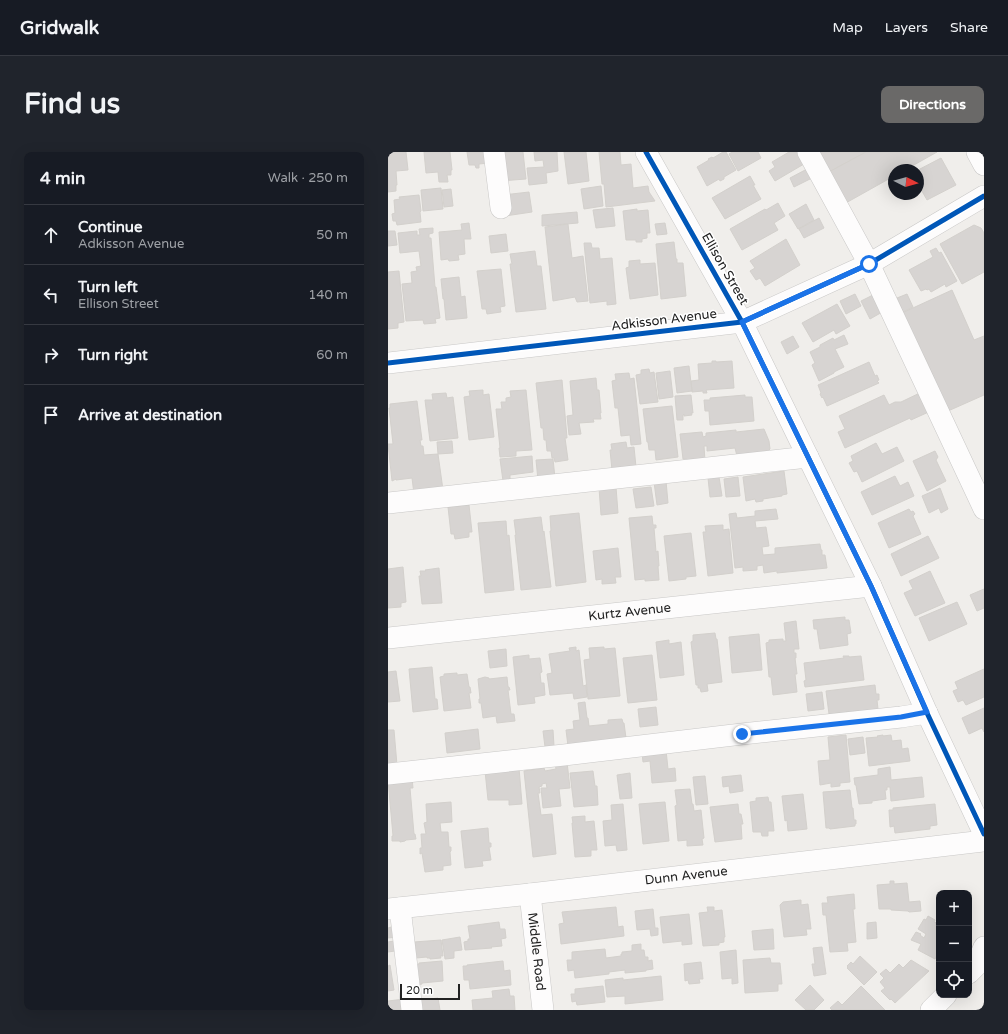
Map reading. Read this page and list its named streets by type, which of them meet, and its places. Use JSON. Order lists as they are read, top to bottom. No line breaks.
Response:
{"streets":{"street":["Ellison Street","Adkisson Avenue","Kurtz Avenue","Dunn Avenue","Middle Road"]},"crossings":[["Ellison Street","Adkisson Avenue"],["Ellison Street","Kurtz Avenue"],["Dunn Avenue","Middle Road"]],"scale_bar":"20 m","north":"right","page":{"header":"Gridwalk","nav":["Map","Layers","Share"],"buttons":"Directions","title":"Find us","heading":["4 min","Walk · 250 m"],"list":[["Continue","Adkisson Avenue","50 m"],["Turn left","Ellison Street","140 m"],["Turn right","60 m"],"Arrive at destination"],"map_buttons":["+","−"],"scale":"20 m"}}
